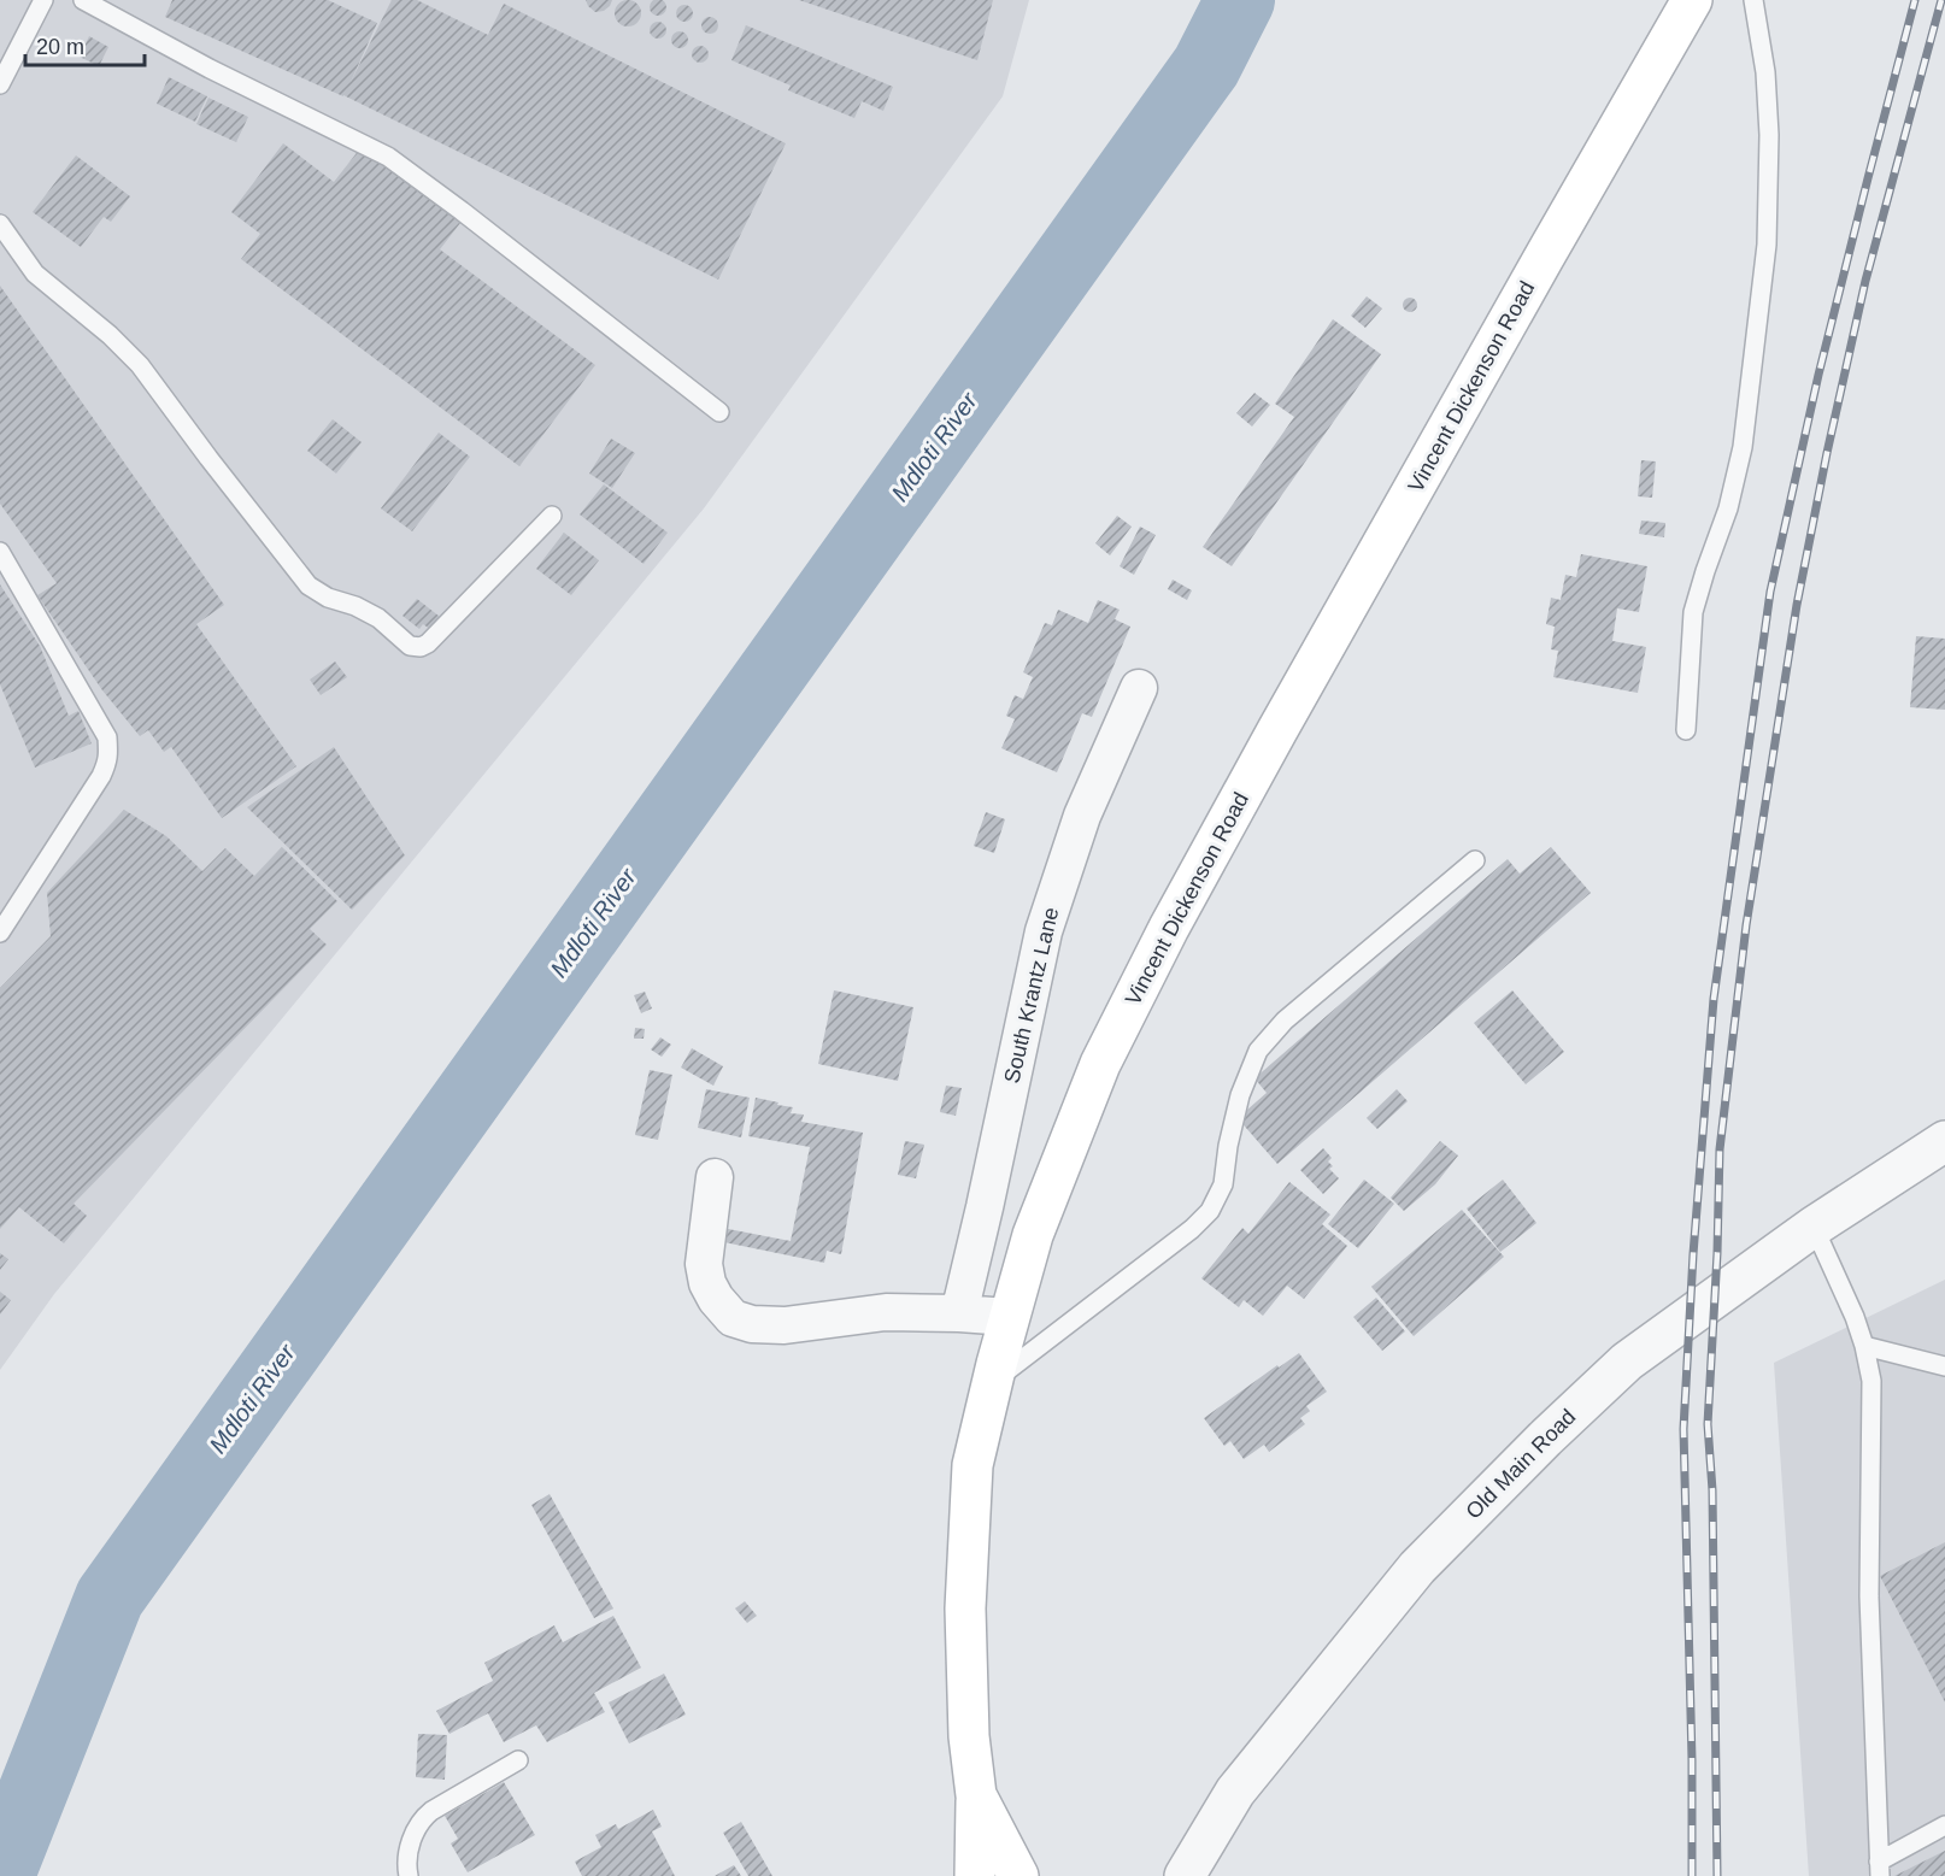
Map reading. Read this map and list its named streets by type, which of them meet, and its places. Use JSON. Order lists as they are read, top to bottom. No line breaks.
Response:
{"streets":{"main road":["Vincent Dickenson Road"],"street":["South Krantz Lane","Old Main Road"]},"water":["Mdloti River"],"scale_bar":"20 m"}
